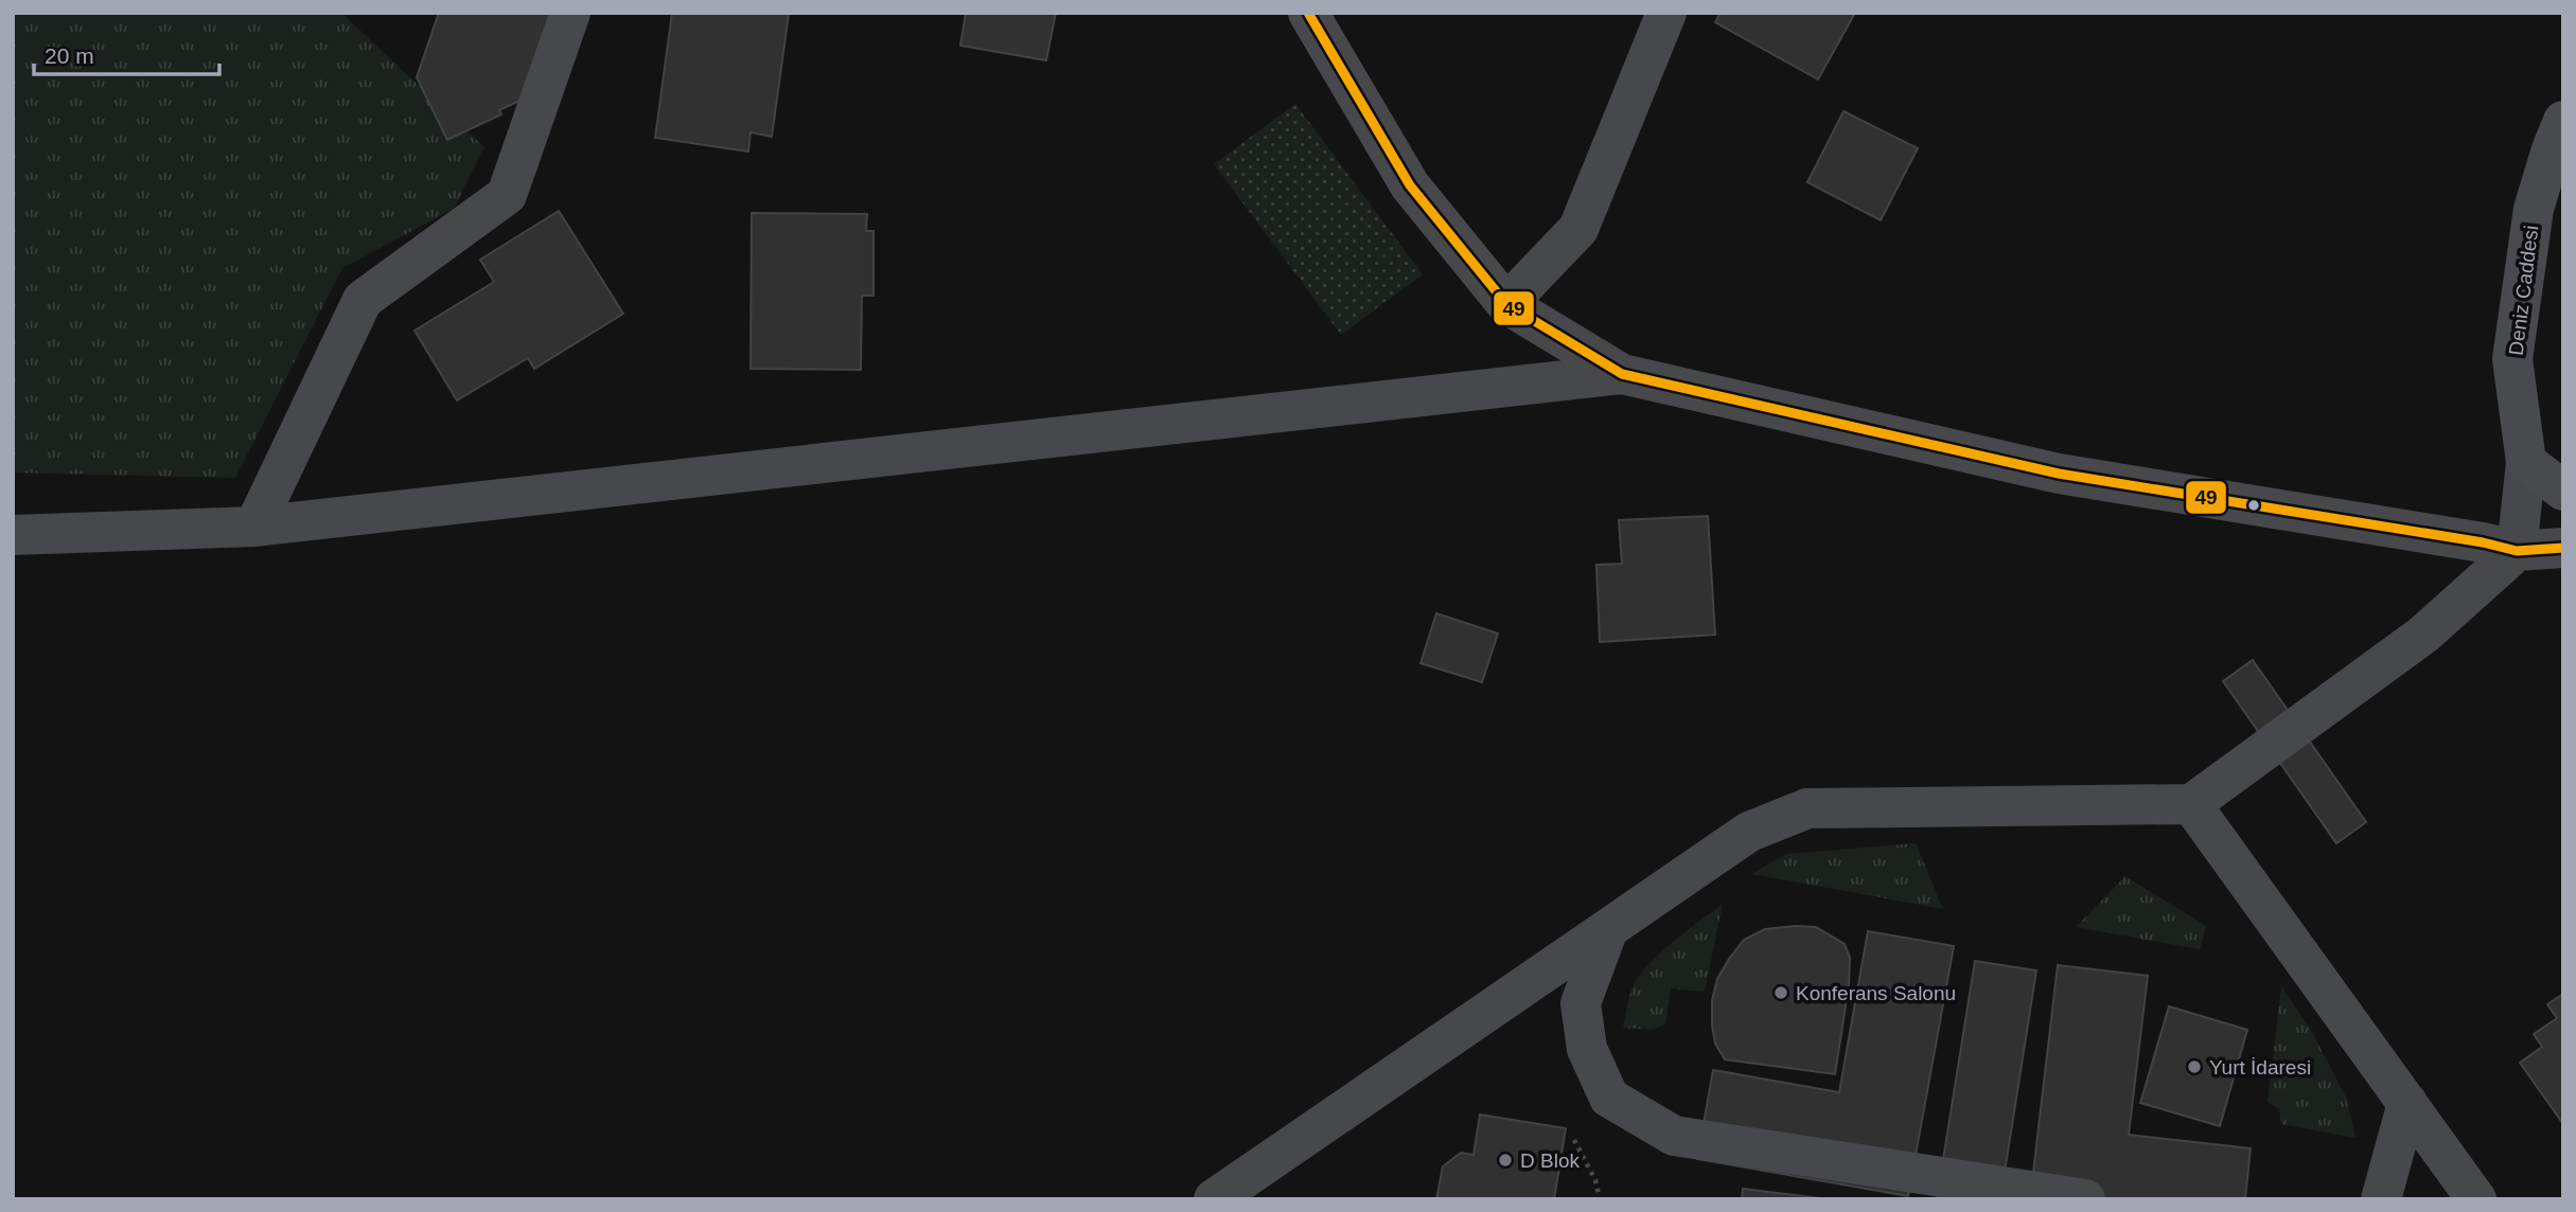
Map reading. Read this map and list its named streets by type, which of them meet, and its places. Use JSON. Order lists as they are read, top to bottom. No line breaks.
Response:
{"streets":{"main road":["Deniz Caddesi"]},"places":["Konferans Salonu","Yurt İdaresi","D Blok"],"lines":["transit line 49"],"scale_bar":"20 m"}
